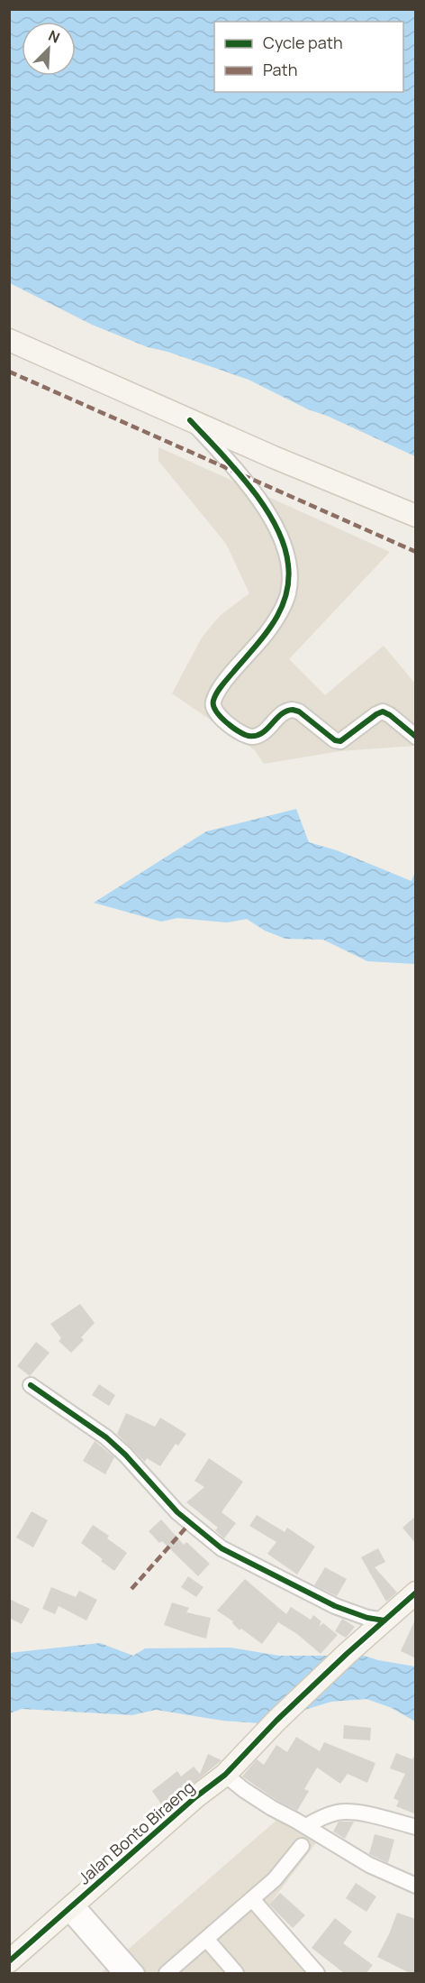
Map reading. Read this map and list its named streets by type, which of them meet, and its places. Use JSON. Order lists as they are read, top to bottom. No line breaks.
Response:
{"streets":{"street":["Jalan Bonto Biraeng"]},"legend":["Cycle path","Path"],"north":"top right"}
